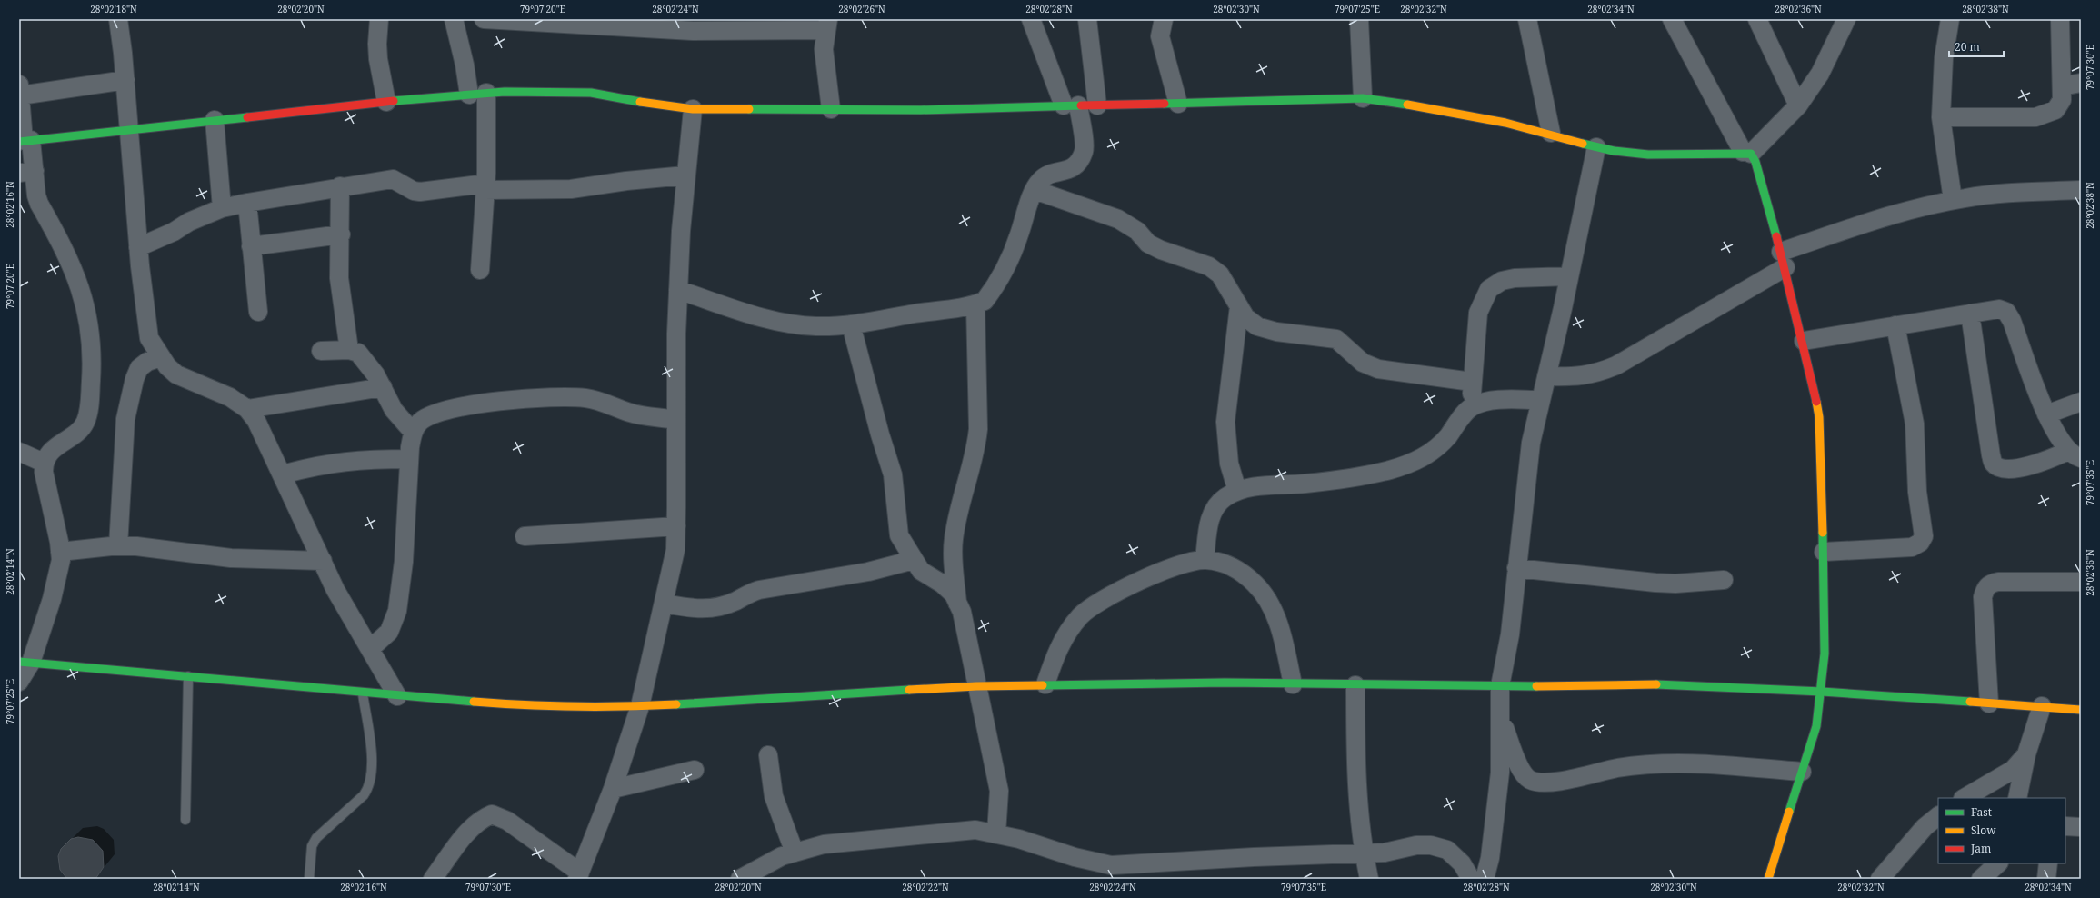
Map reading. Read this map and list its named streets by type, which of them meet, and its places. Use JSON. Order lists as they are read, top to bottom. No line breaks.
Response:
{"legend":["Fast","Slow","Jam"],"scale_bar":"20 m","coordinates":["28°02'18\"N","28°02'20\"N","79°07'20\"E","28°02'24\"N","28°02'26\"N","28°02'28\"N","28°02'30\"N","79°07'25\"E","28°02'32\"N","28°02'34\"N","28°02'36\"N","28°02'38\"N","79°07'30\"E","28°02'16\"N","79°07'35\"E","28°02'14\"N","28°02'22\"N"]}
